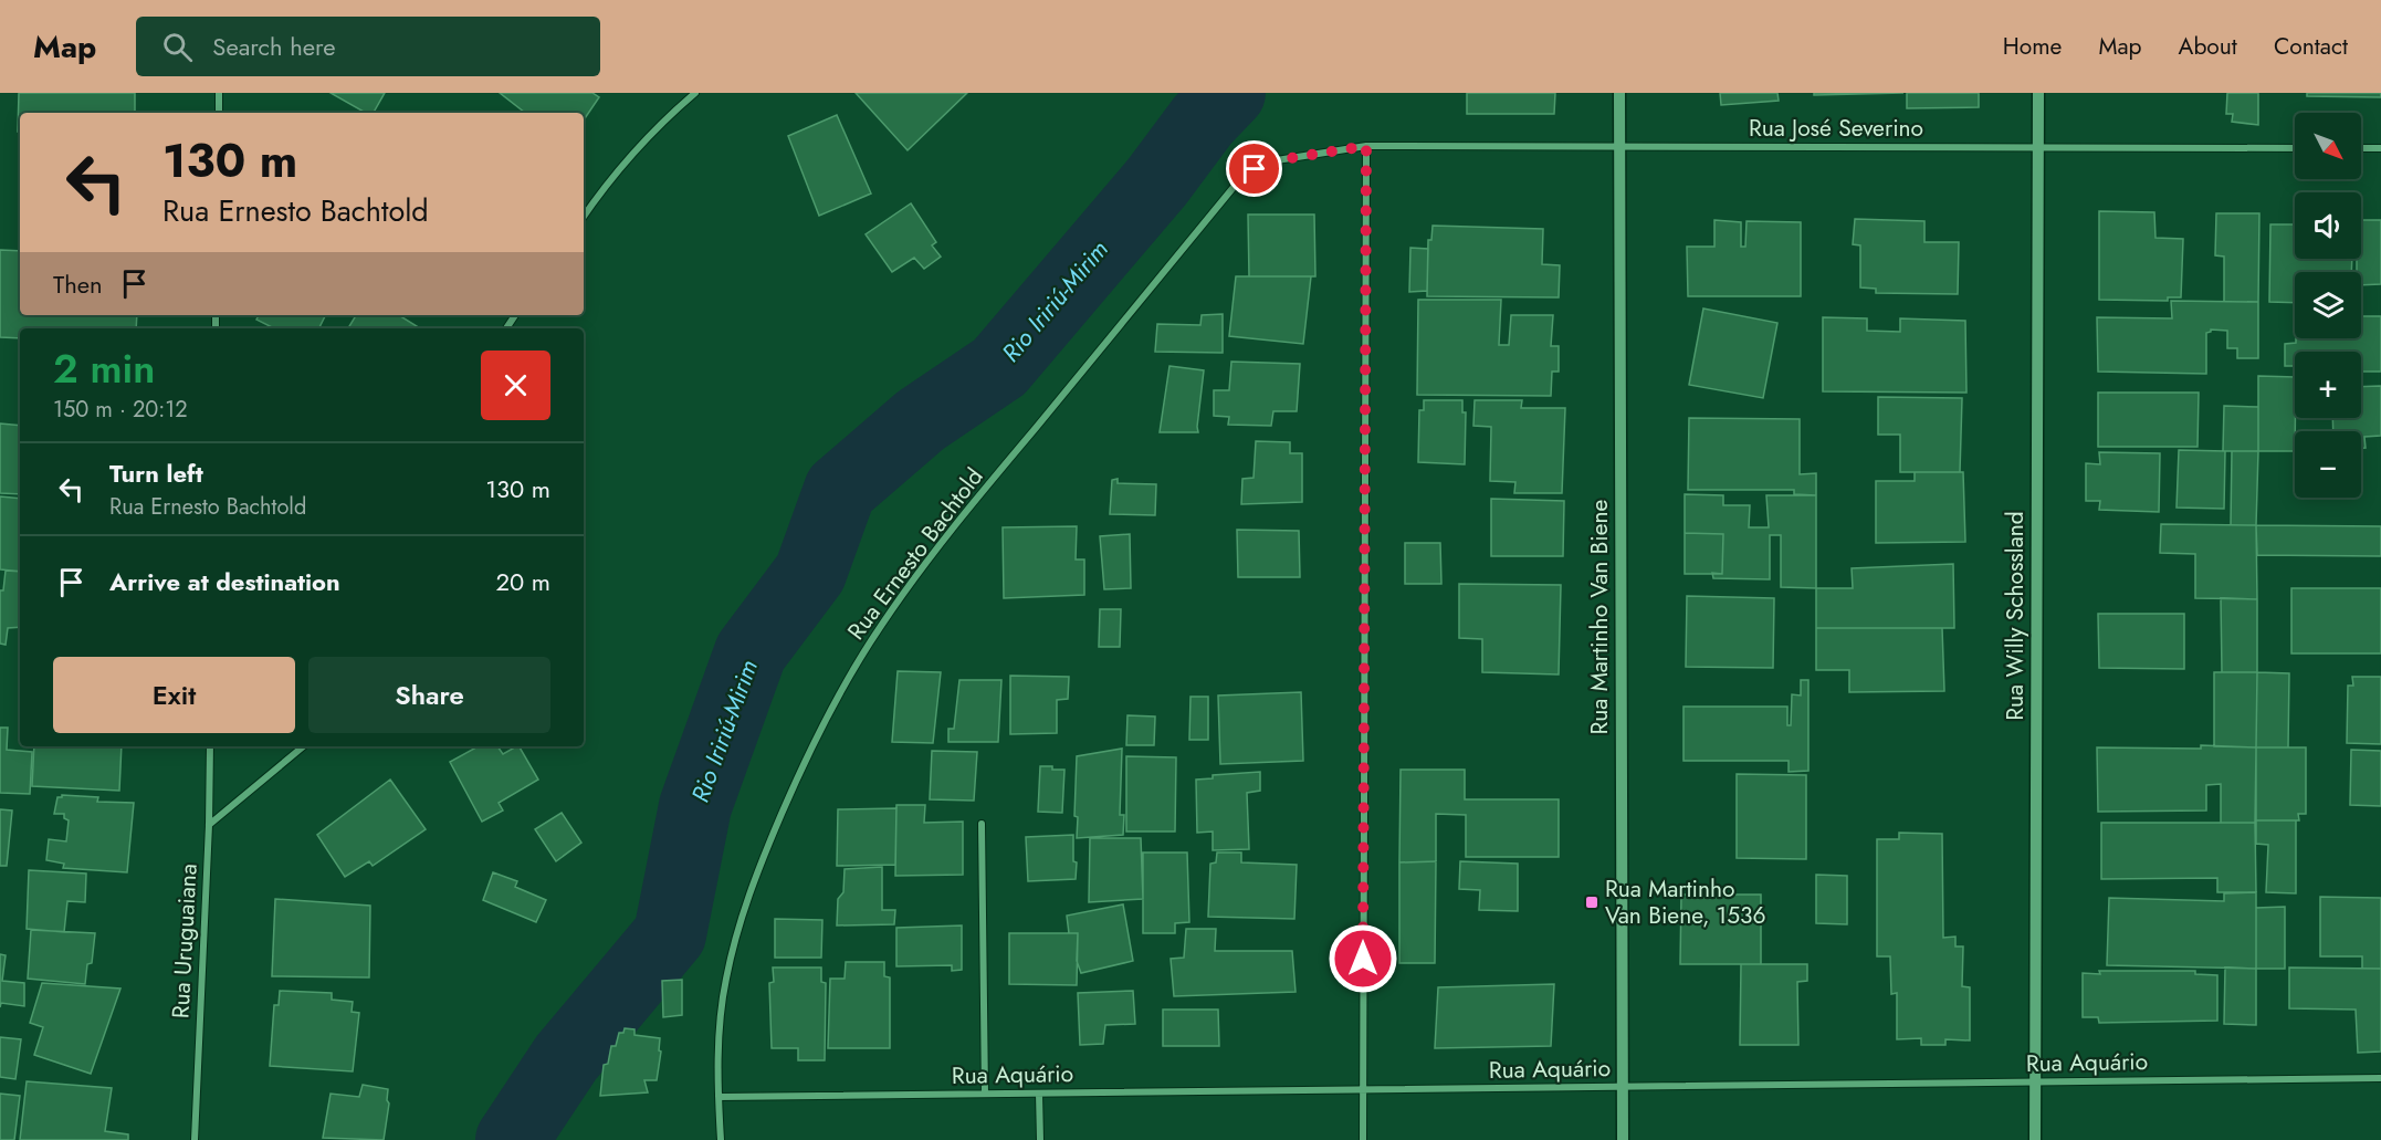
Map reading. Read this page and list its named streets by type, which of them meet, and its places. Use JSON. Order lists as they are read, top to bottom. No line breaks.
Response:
{"streets":{"street":["Rua José Severino","Rua Ernesto Bachtold","Rua Willy Schossland","Rua Martinho Van Biene","Rua Uruguaiana","Rua Aquário"]},"crossings":[["Rua José Severino","Rua Ernesto Bachtold"],["Rua José Severino","Rua Willy Schossland"],["Rua José Severino","Rua Martinho Van Biene"],["Rua Ernesto Bachtold","Rua Aquário"],["Rua Willy Schossland","Rua Aquário"],["Rua Martinho Van Biene","Rua Aquário"]],"water":["Rio Iririú-Mirim"],"places":{"transit":["Rua Martinho Van Biene, 1536"]},"north":"bottom right","page":{"header":"Map","search":"Search here","nav":["Home","Map","About","Contact"],"map_buttons":["+","−"],"turn":["130 m","Rua Ernesto Bachtold"],"then":"Then","heading":["2 min","150 m · 20:12"],"list":[{"name":"Turn left","note":"Rua Ernesto Bachtold","value":"130 m"},{"name":"Arrive at destination","value":"20 m"}],"buttons":["Exit","Share"]}}
